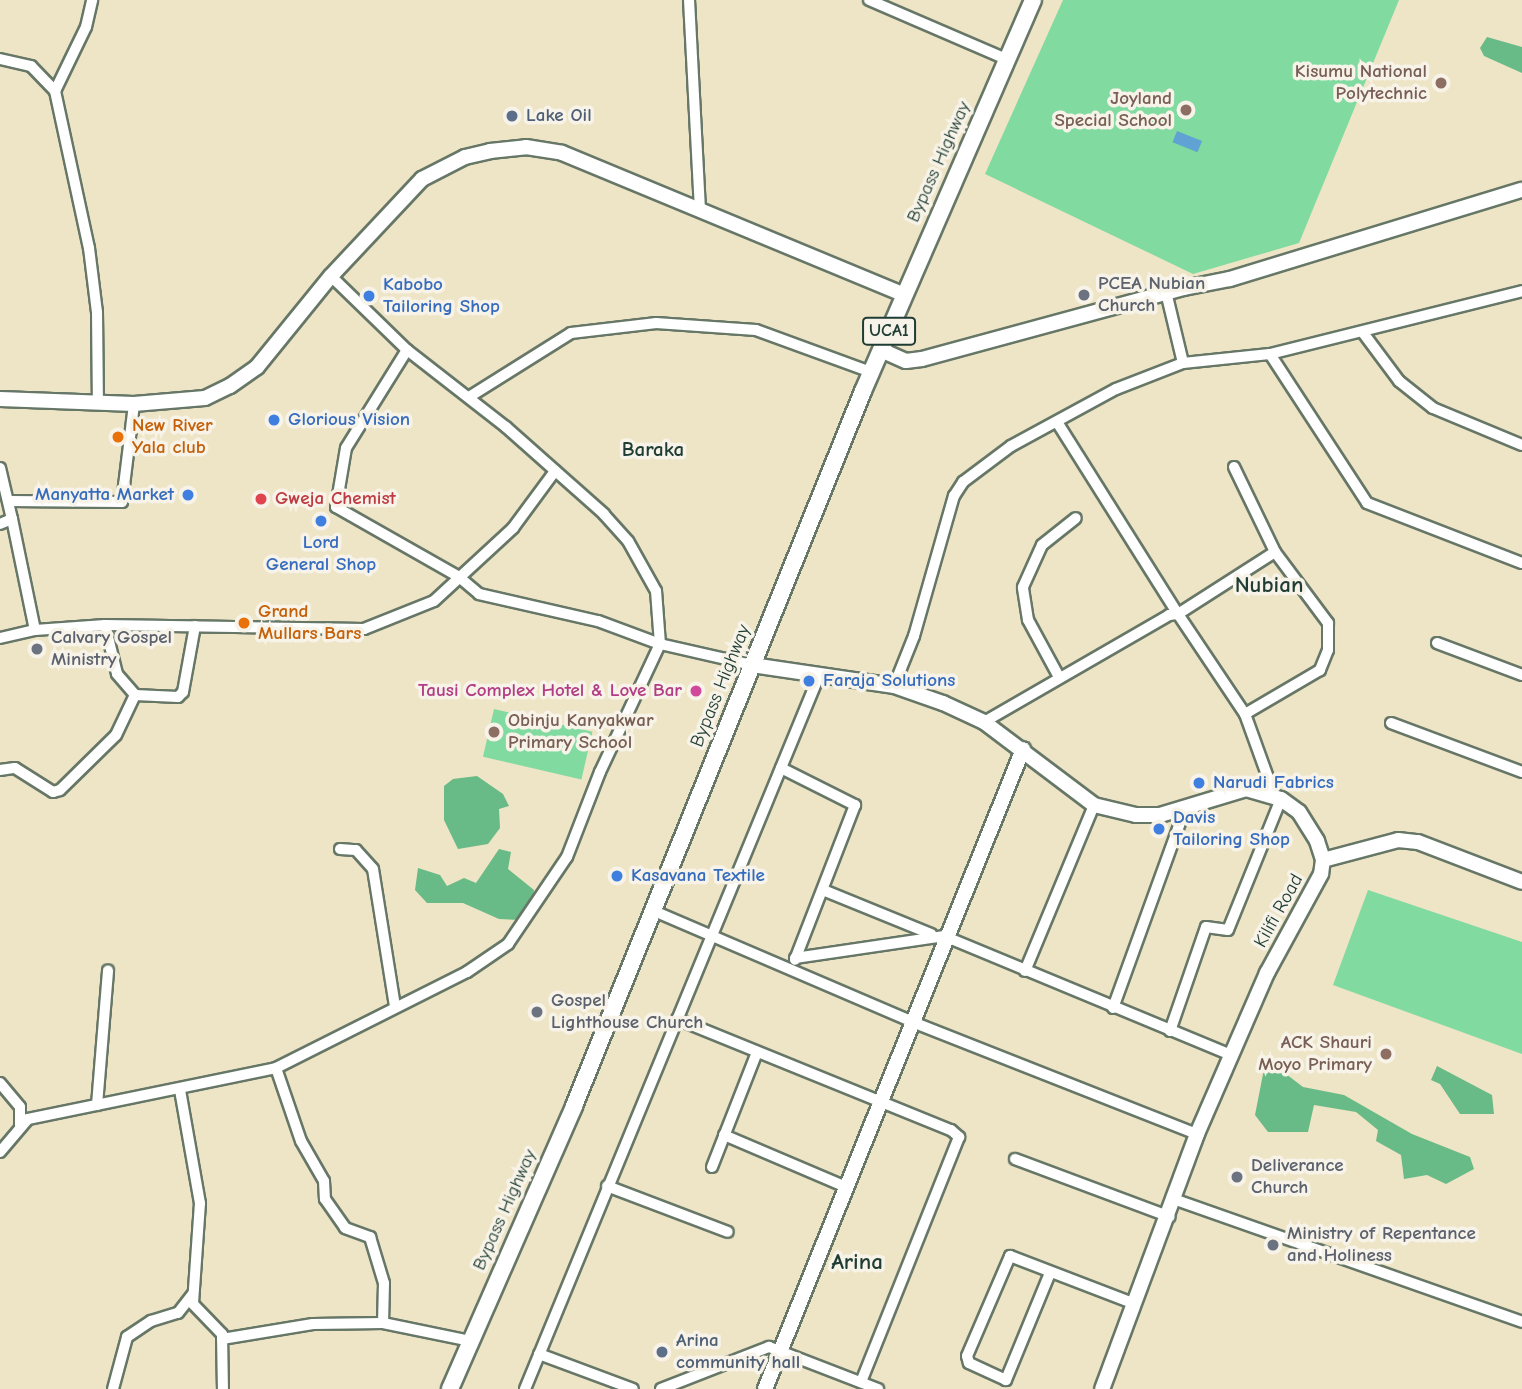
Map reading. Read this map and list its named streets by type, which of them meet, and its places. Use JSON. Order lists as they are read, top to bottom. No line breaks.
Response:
{"streets":{"main road":["Bypass Highway","UCA1"],"street":["Kilifi Road"]},"districts":["Baraka","Nubian","Arina"],"places":["Kisumu National Polytechnic","Joyland Special School","Lake Oil","PCEA Nubian Church","Kabobo Tailoring Shop","Glorious Vision","New River Yala club","Manyatta Market","Gweja Chemist","Lord General Shop","Grand Mullars Bars","Calvary Gospel Ministry","Faraja Solutions","Tausi Complex Hotel & Love Bar","Obinju Kanyakwar Primary School","Narudi Fabrics","Davis Tailoring Shop","Kasavana Textile","Gospel Lighthouse Church","ACK Shauri Moyo Primary","Deliverance Church","Ministry of Repentance and Holiness","Arina community hall"]}
